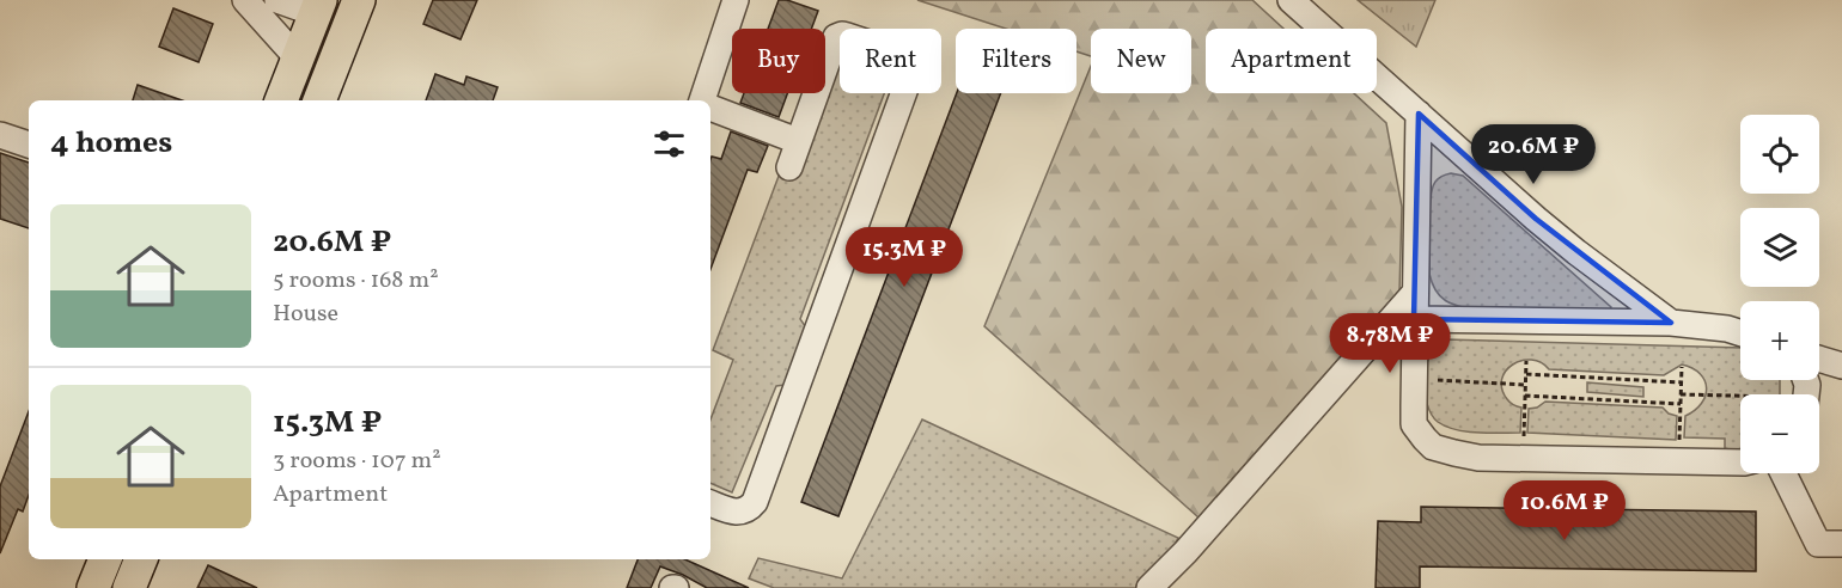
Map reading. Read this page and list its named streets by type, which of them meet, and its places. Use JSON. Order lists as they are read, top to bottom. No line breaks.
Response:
{"page":{"chip":["Buy","Rent","Filters","New","Apartment"],"heading":"4 homes","map_buttons":["+","−"],"price":["20.6M ₽","15.3M ₽","8.78M ₽","10.6M ₽"],"list":[{"name":"20.6M ₽","note":"5 rooms · 168 m² · House"},{"name":"15.3M ₽","note":"3 rooms · 107 m² · Apartment"}]}}
